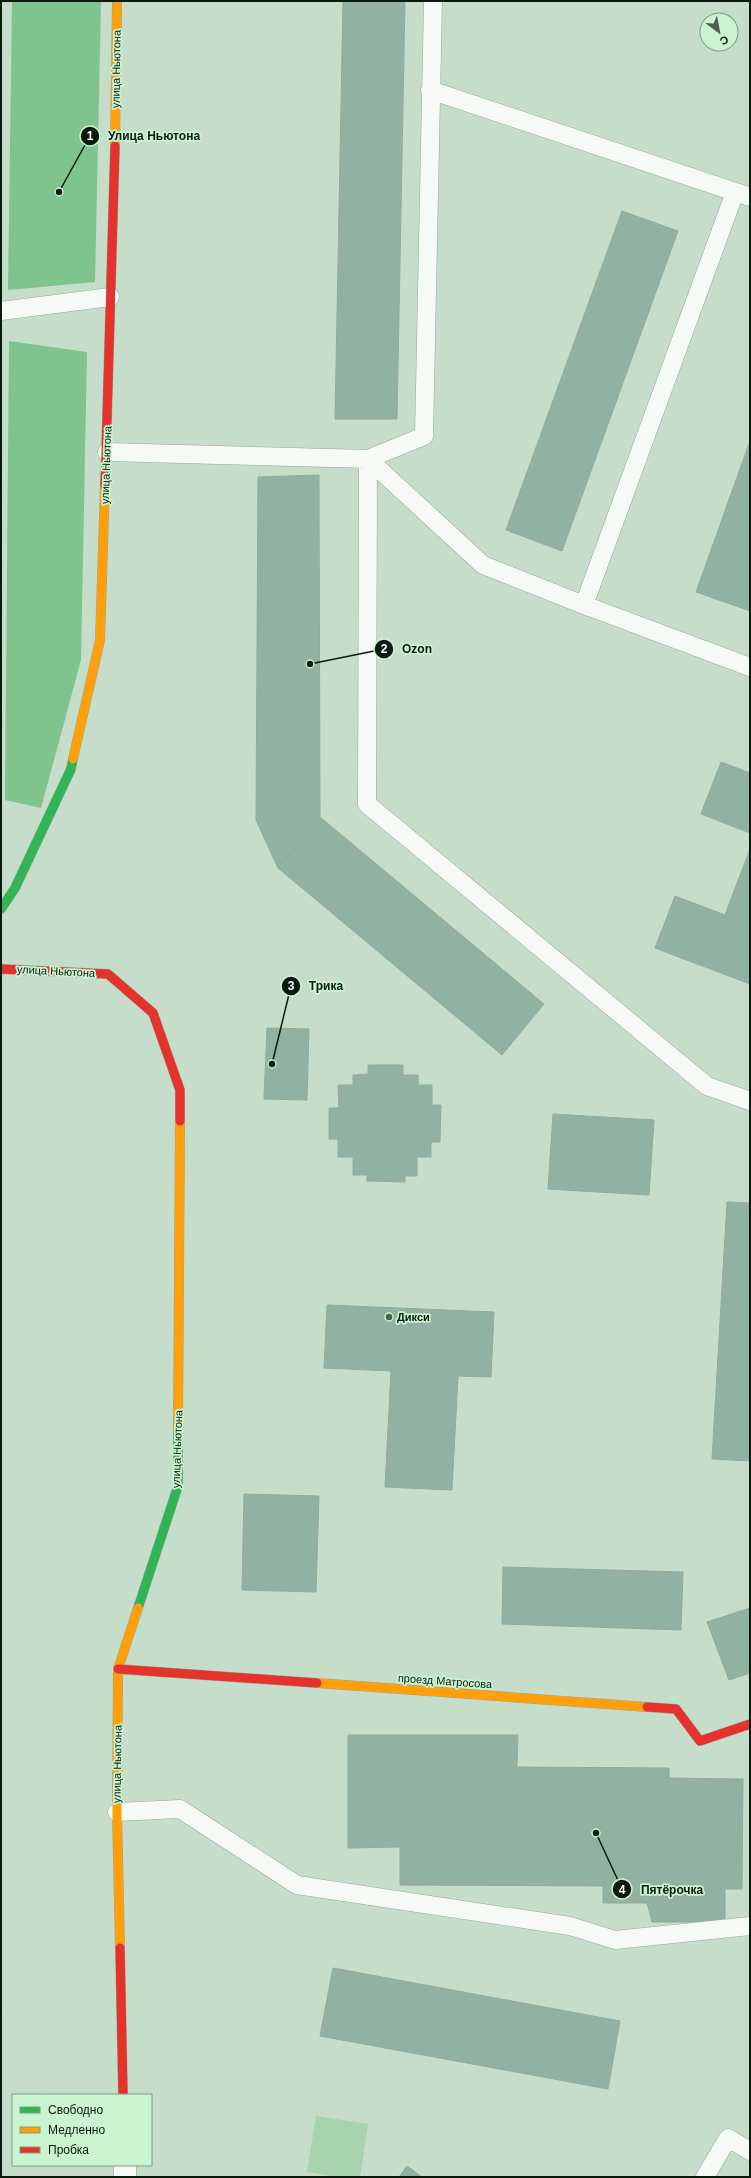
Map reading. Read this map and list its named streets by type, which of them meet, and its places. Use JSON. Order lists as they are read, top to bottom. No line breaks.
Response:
{"streets":{"street":["улица Ньютона","проезд Матросова"]},"crossings":[["улица Ньютона","проезд Матросова"]],"places":["Улица Ньютона","Ozon","Трика","Дикси","Пятёрочка"],"legend":["Свободно","Медленно","Пробка"],"north":"bottom right"}
